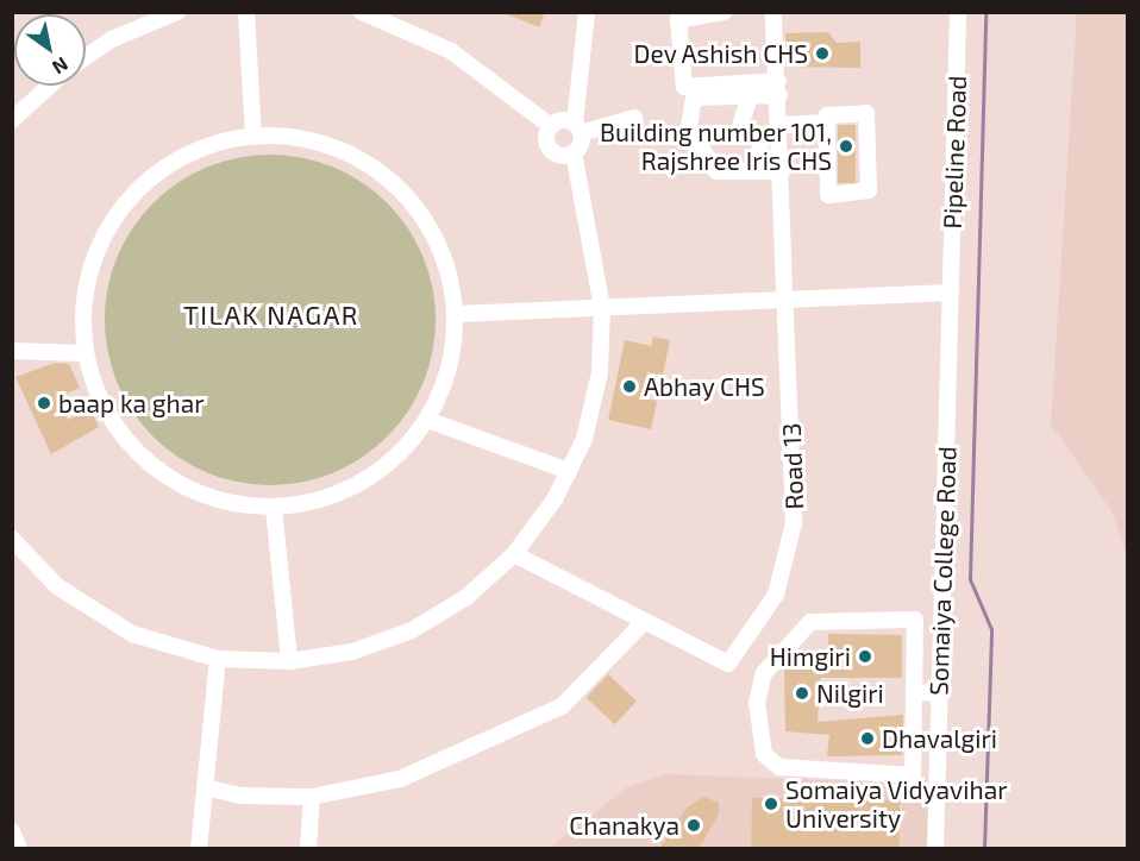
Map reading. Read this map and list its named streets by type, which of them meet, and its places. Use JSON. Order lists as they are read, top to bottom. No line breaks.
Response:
{"streets":{"street":["Pipeline Road","Road 13","Somaiya College Road"]},"crossings":[["Pipeline Road","Somaiya College Road"]],"districts":["TILAK NAGAR"],"places":["Dev Ashish CHS","Building number 101, Rajshree Iris CHS","Abhay CHS","baap ka ghar","Himgiri","Nilgiri","Dhavalgiri","Somaiya Vidyavihar University","Chanakya"],"north":"bottom right"}
